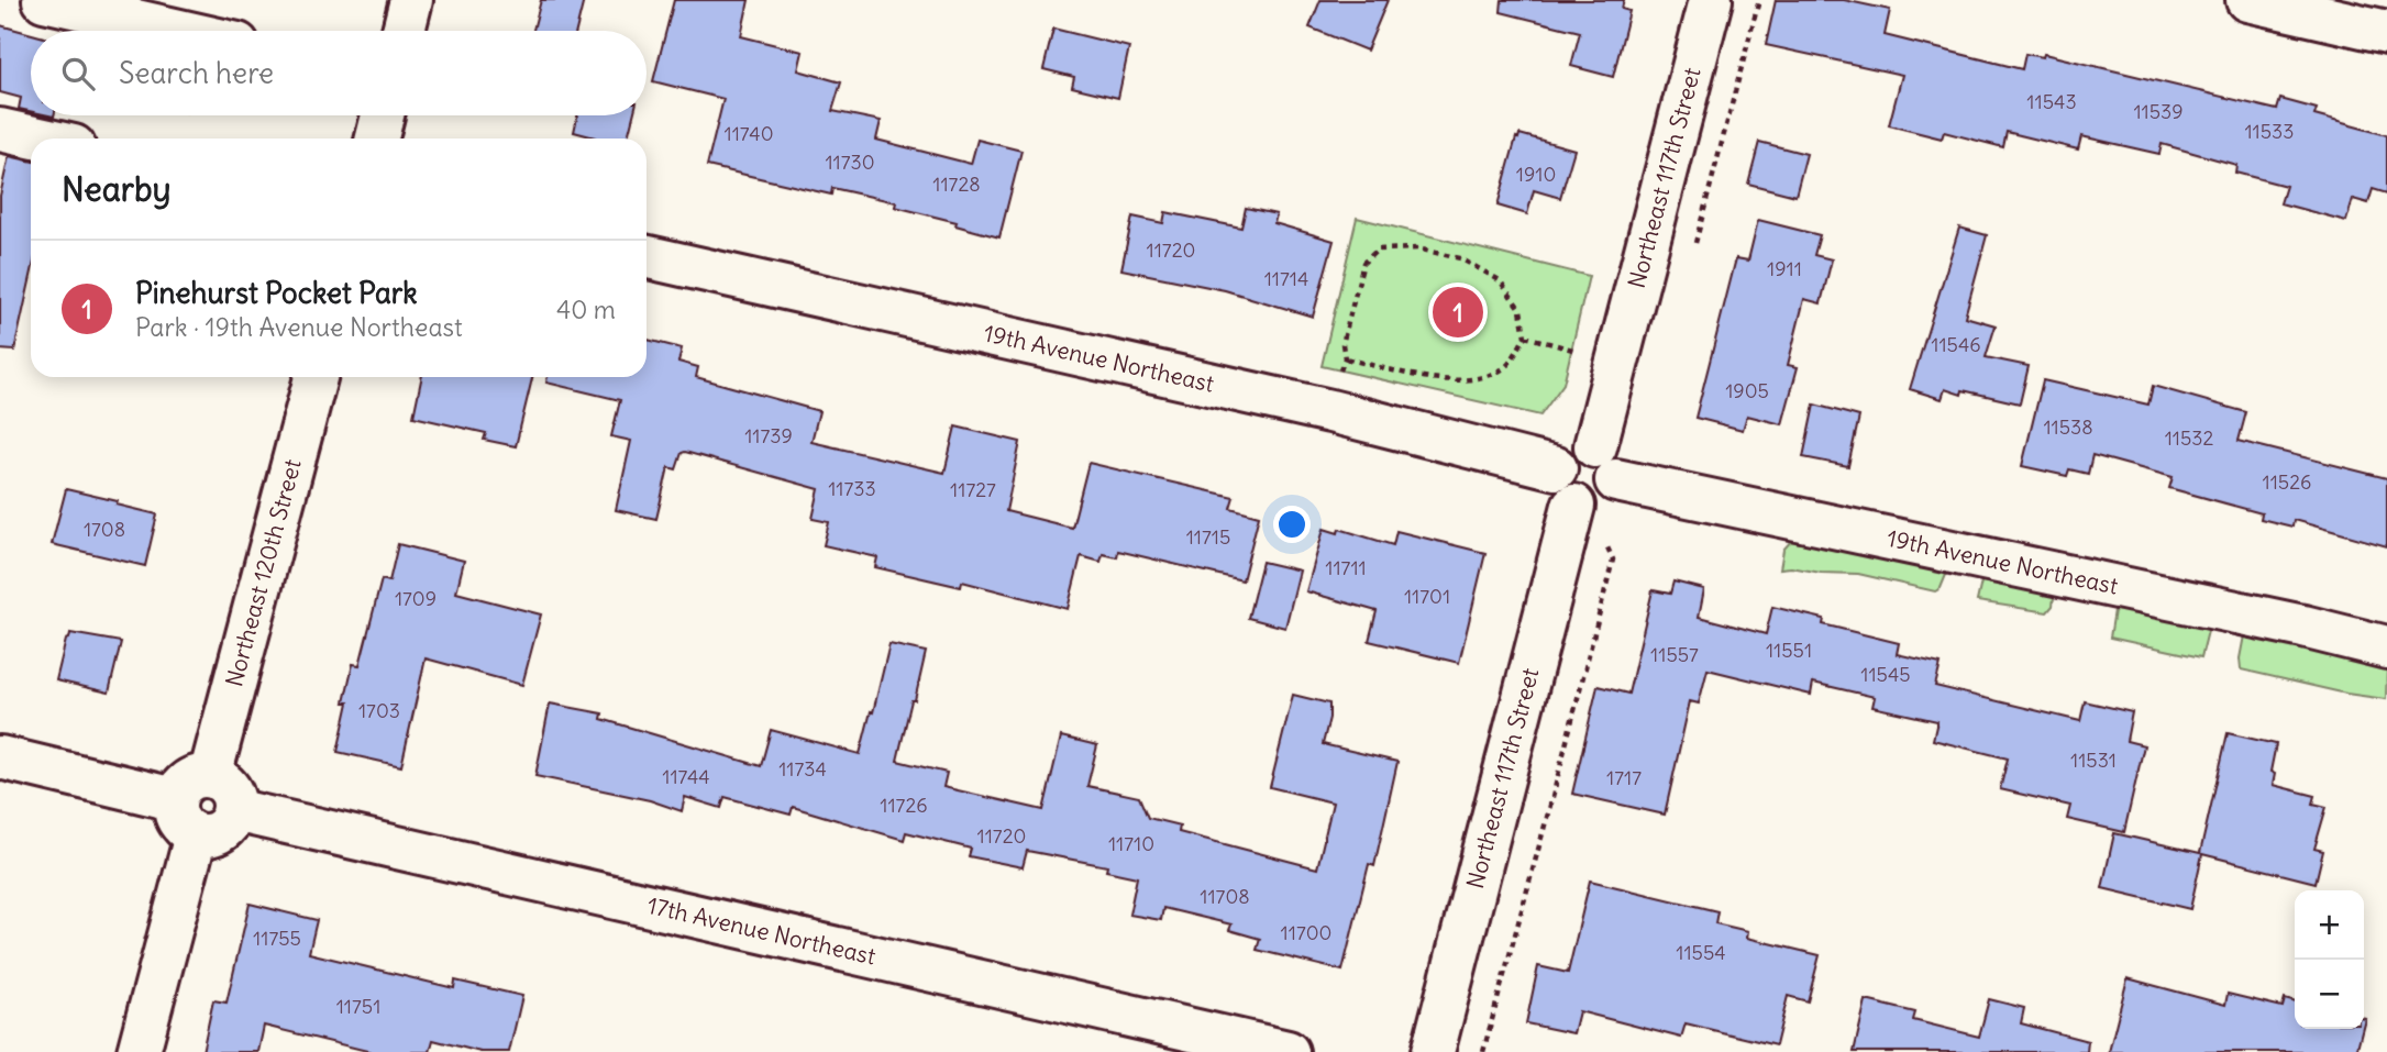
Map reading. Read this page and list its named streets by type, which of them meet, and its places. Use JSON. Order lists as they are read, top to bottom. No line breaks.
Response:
{"streets":{"street":["Northeast 117th Street","19th Avenue Northeast","Northeast 120th Street","17th Avenue Northeast"]},"crossings":[["Northeast 117th Street","19th Avenue Northeast"],["Northeast 120th Street","17th Avenue Northeast"]],"house_numbers":["11543","11539","11533","11740","11730","1910","11728","11720","1911","11714","11546","1905","11538","11739","11532","11526","11733","11727","1708","11715","11711","11701","1709","11551","11557","11545","1703","11531","11734","11744","1717","11726","11720","11710","11708","11700","11755","11554","11751"],"page":{"search":"Search here","heading":"Nearby","list":[{"mark":"1","name":"Pinehurst Pocket Park","note":"Park · 19th Avenue Northeast","value":"40 m"}],"pins":"1","map_buttons":["+","−"]}}
